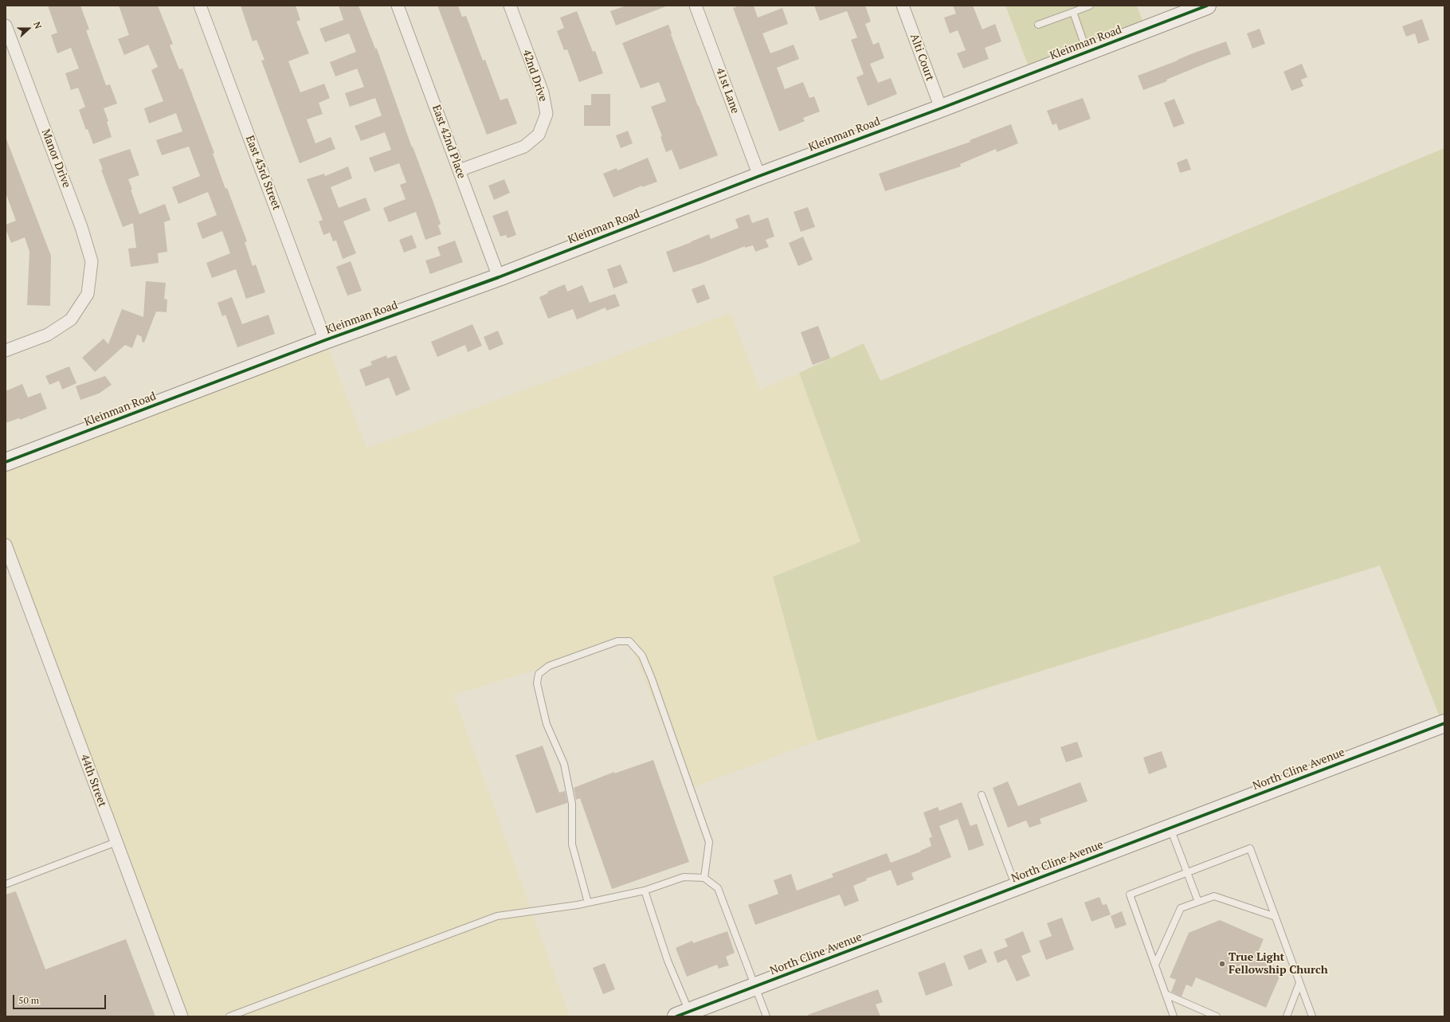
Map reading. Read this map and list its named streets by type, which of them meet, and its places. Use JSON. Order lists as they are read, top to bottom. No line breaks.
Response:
{"streets":{"street":["Kleinman Road","Alti Court","42nd Drive","41st Lane","East 42nd Place","Manor Drive","East 43rd Street","North Cline Avenue","44th Street"]},"crossings":[["Kleinman Road","Alti Court"],["Kleinman Road","41st Lane"],["Kleinman Road","East 42nd Place"],["Kleinman Road","East 43rd Street"],["42nd Drive","East 42nd Place"]],"places":["True Light Fellowship Church"],"scale_bar":"50 m","north":"right"}
